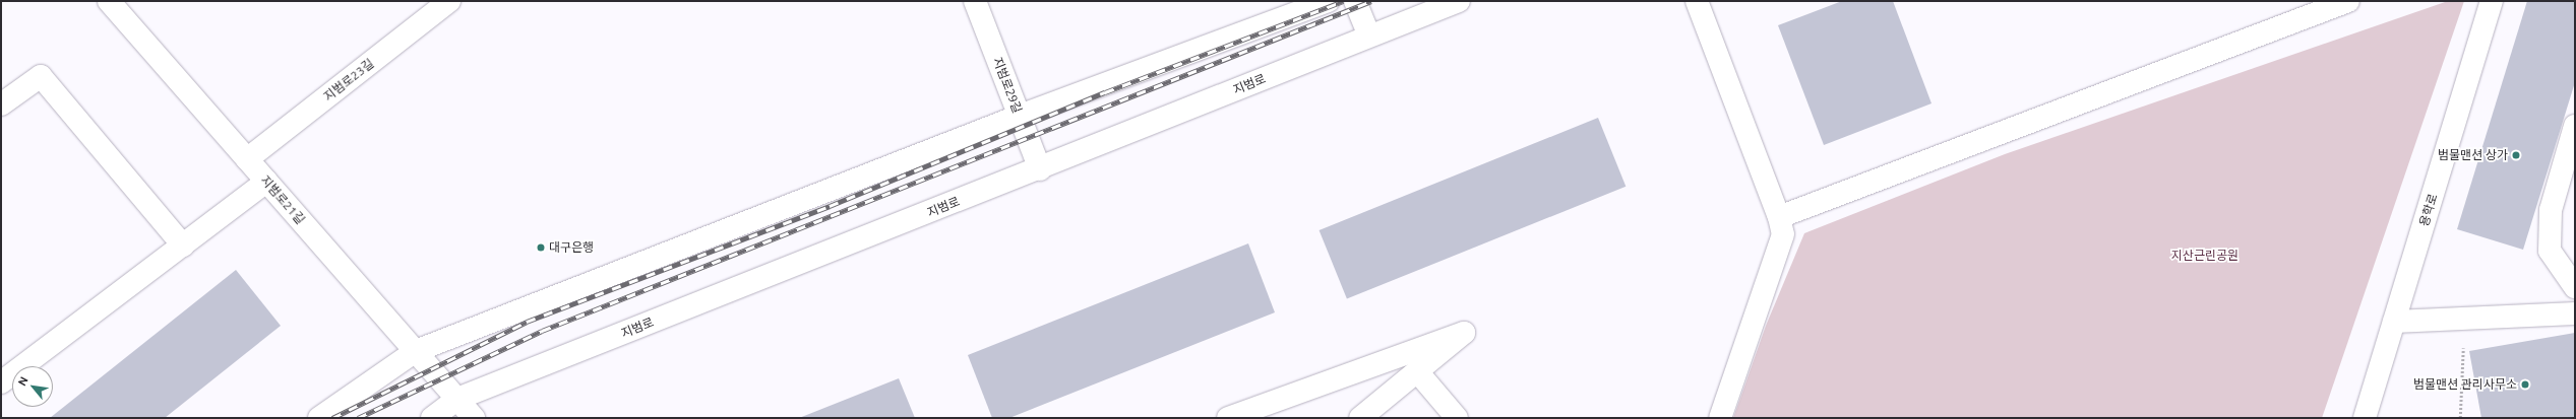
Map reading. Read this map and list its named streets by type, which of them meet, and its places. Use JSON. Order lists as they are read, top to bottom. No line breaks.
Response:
{"streets":{"street":["지범로23길","지범로","지범로29길","지범로21길","용학로"]},"crossings":[["지범로23길","지범로21길"],["지범로","지범로29길"],["지범로","지범로21길"]],"parks":["지산근린공원"],"places":["범물맨션 상가","대구은행","범물맨션 관리사무소"],"north":"top left"}
